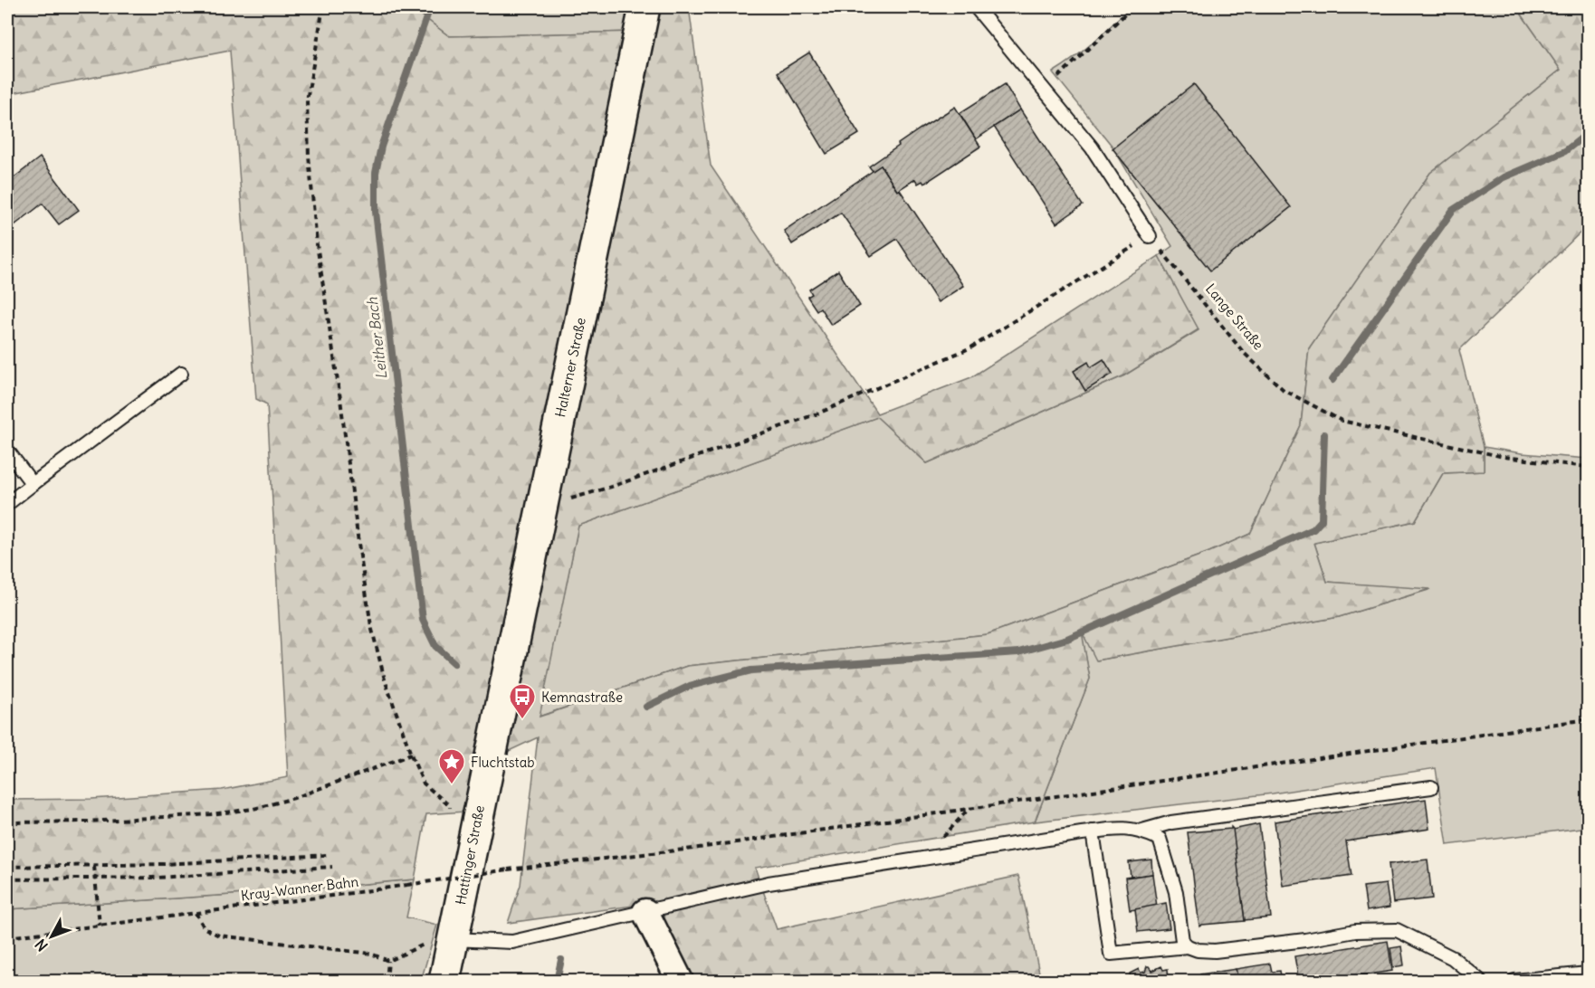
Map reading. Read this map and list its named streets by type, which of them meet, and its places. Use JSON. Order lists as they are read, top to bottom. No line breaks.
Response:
{"streets":{"main road":["Halterner Straße","Hattinger Straße"],"path":["Lange Straße","Kray-Wanner Bahn"]},"crossings":[["Halterner Straße","Hattinger Straße"]],"water":["Leither Bach"],"places":{"bus stop":["Kemnastraße"],"place":["Fluchtstab"]},"north":"bottom left"}
